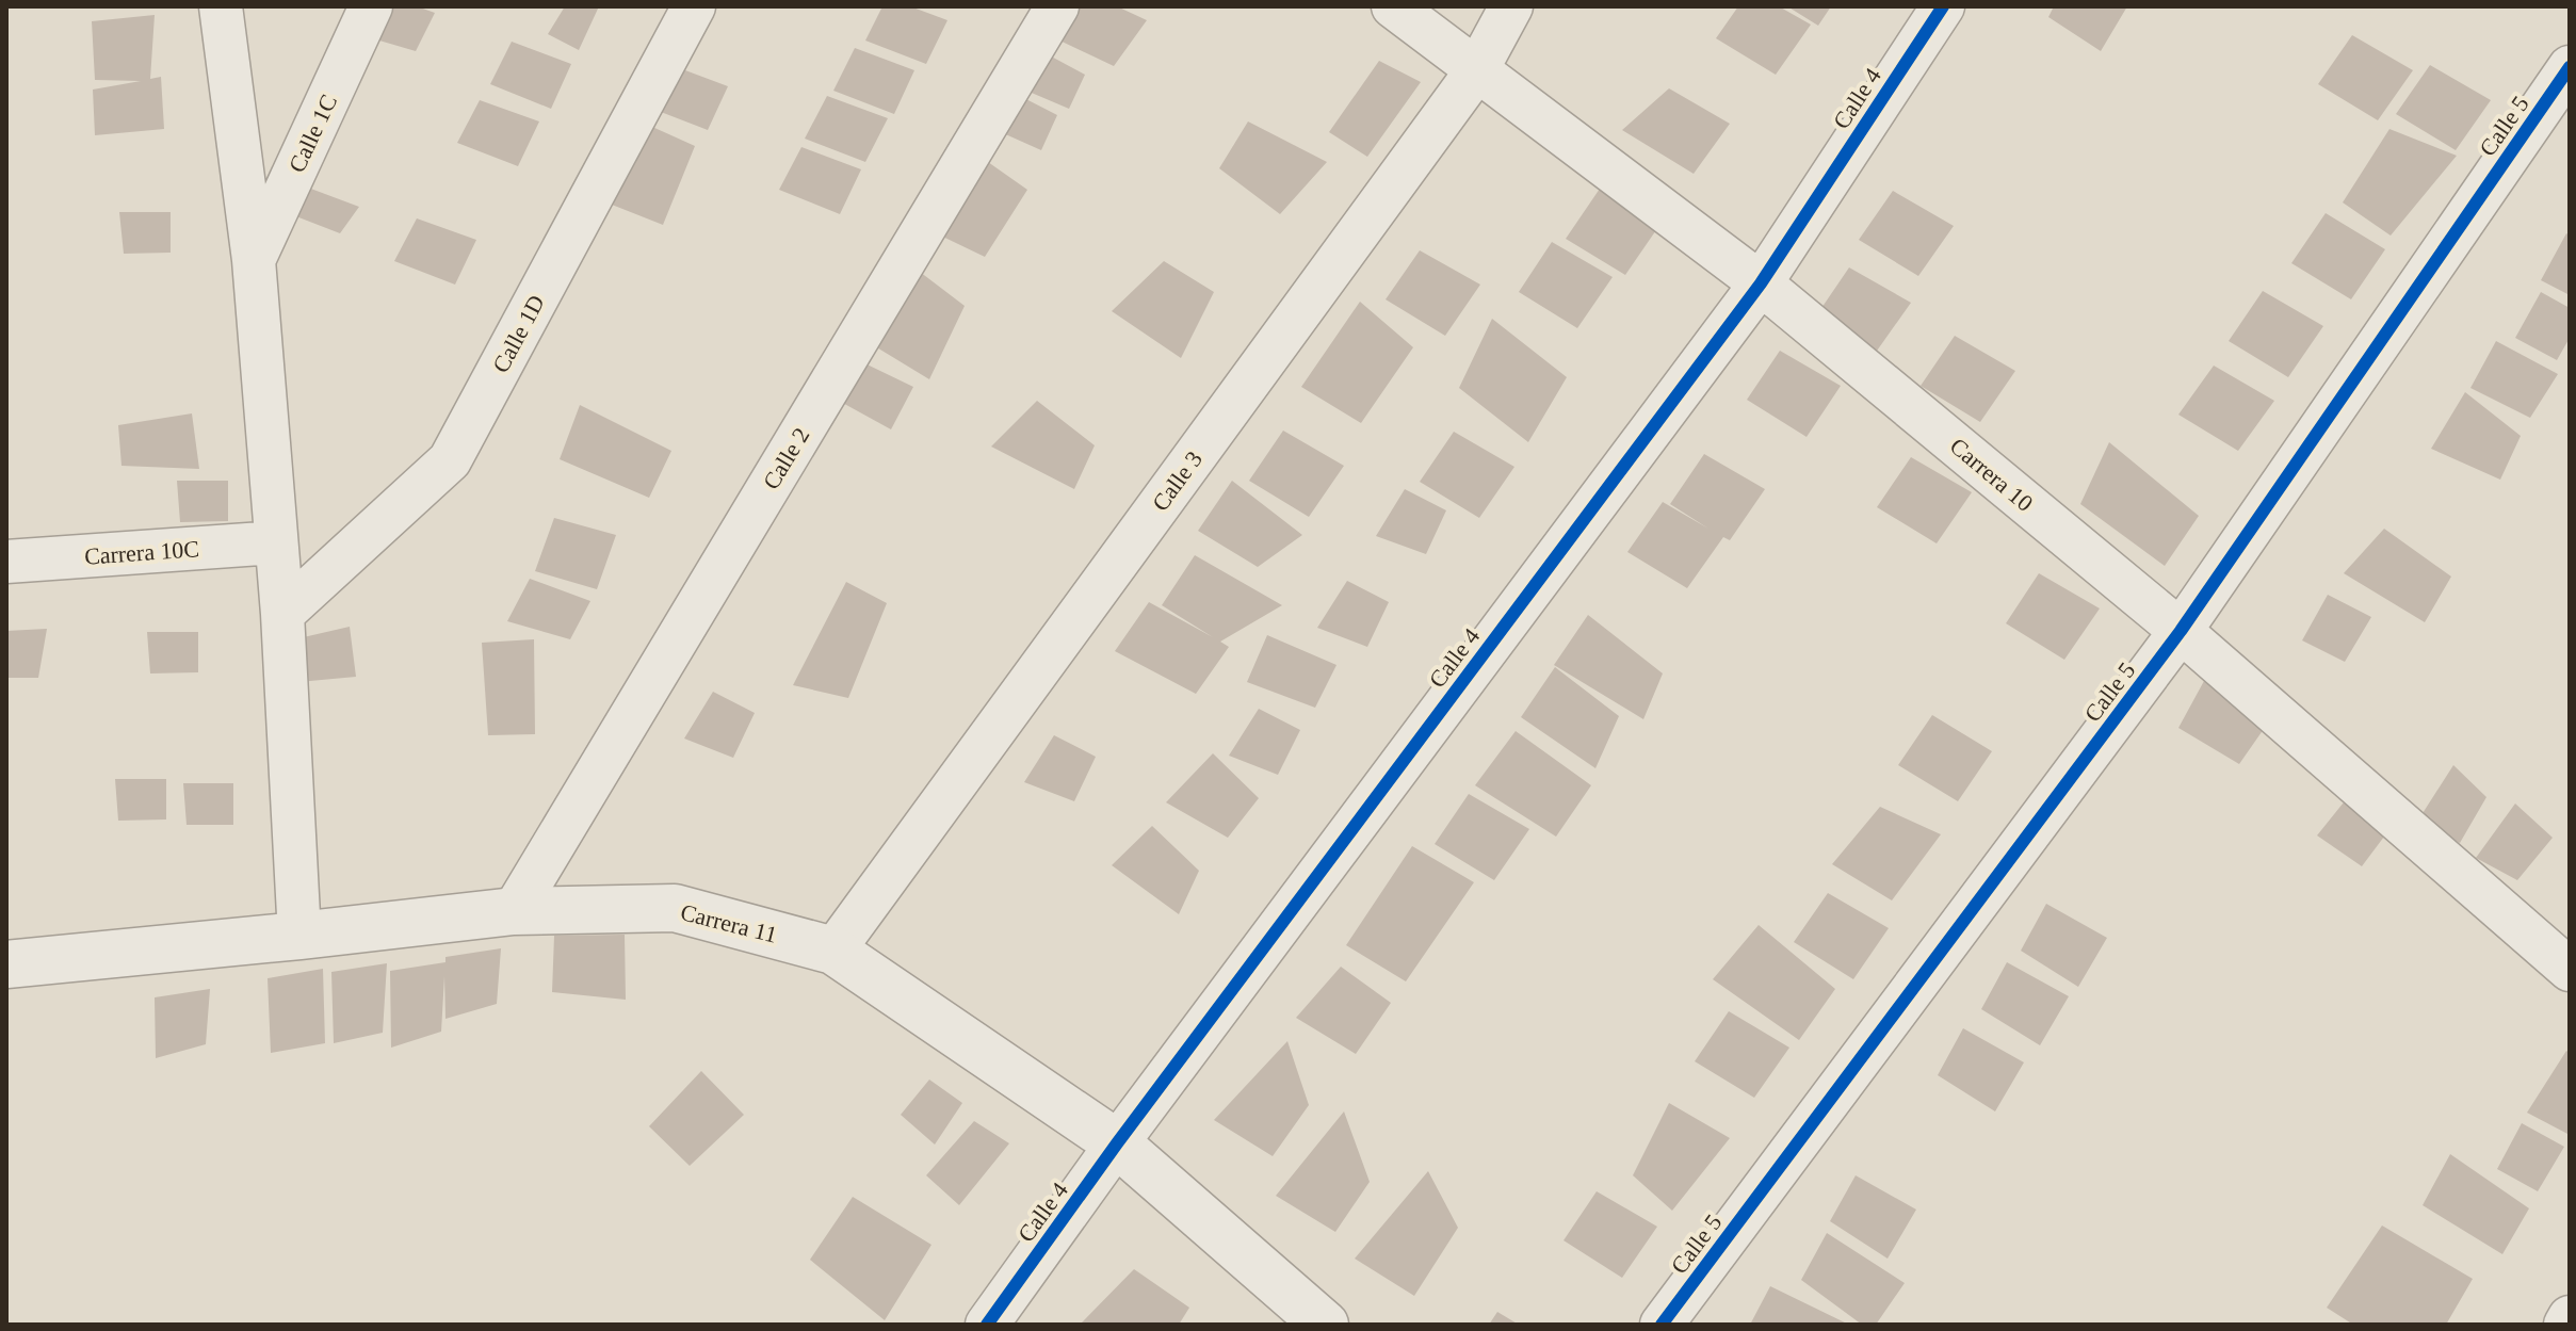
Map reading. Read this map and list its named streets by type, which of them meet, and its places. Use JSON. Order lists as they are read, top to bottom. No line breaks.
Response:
{"streets":{"street":["Calle 4","Calle 5","Calle 1C","Calle 1D","Calle 2","Carrera 10","Calle 3","Carrera 10C","Carrera 11"]},"crossings":[["Calle 4","Carrera 10"],["Calle 4","Carrera 11"],["Calle 5","Carrera 10"],["Calle 2","Carrera 11"],["Carrera 10","Calle 3"],["Calle 3","Carrera 11"]]}
